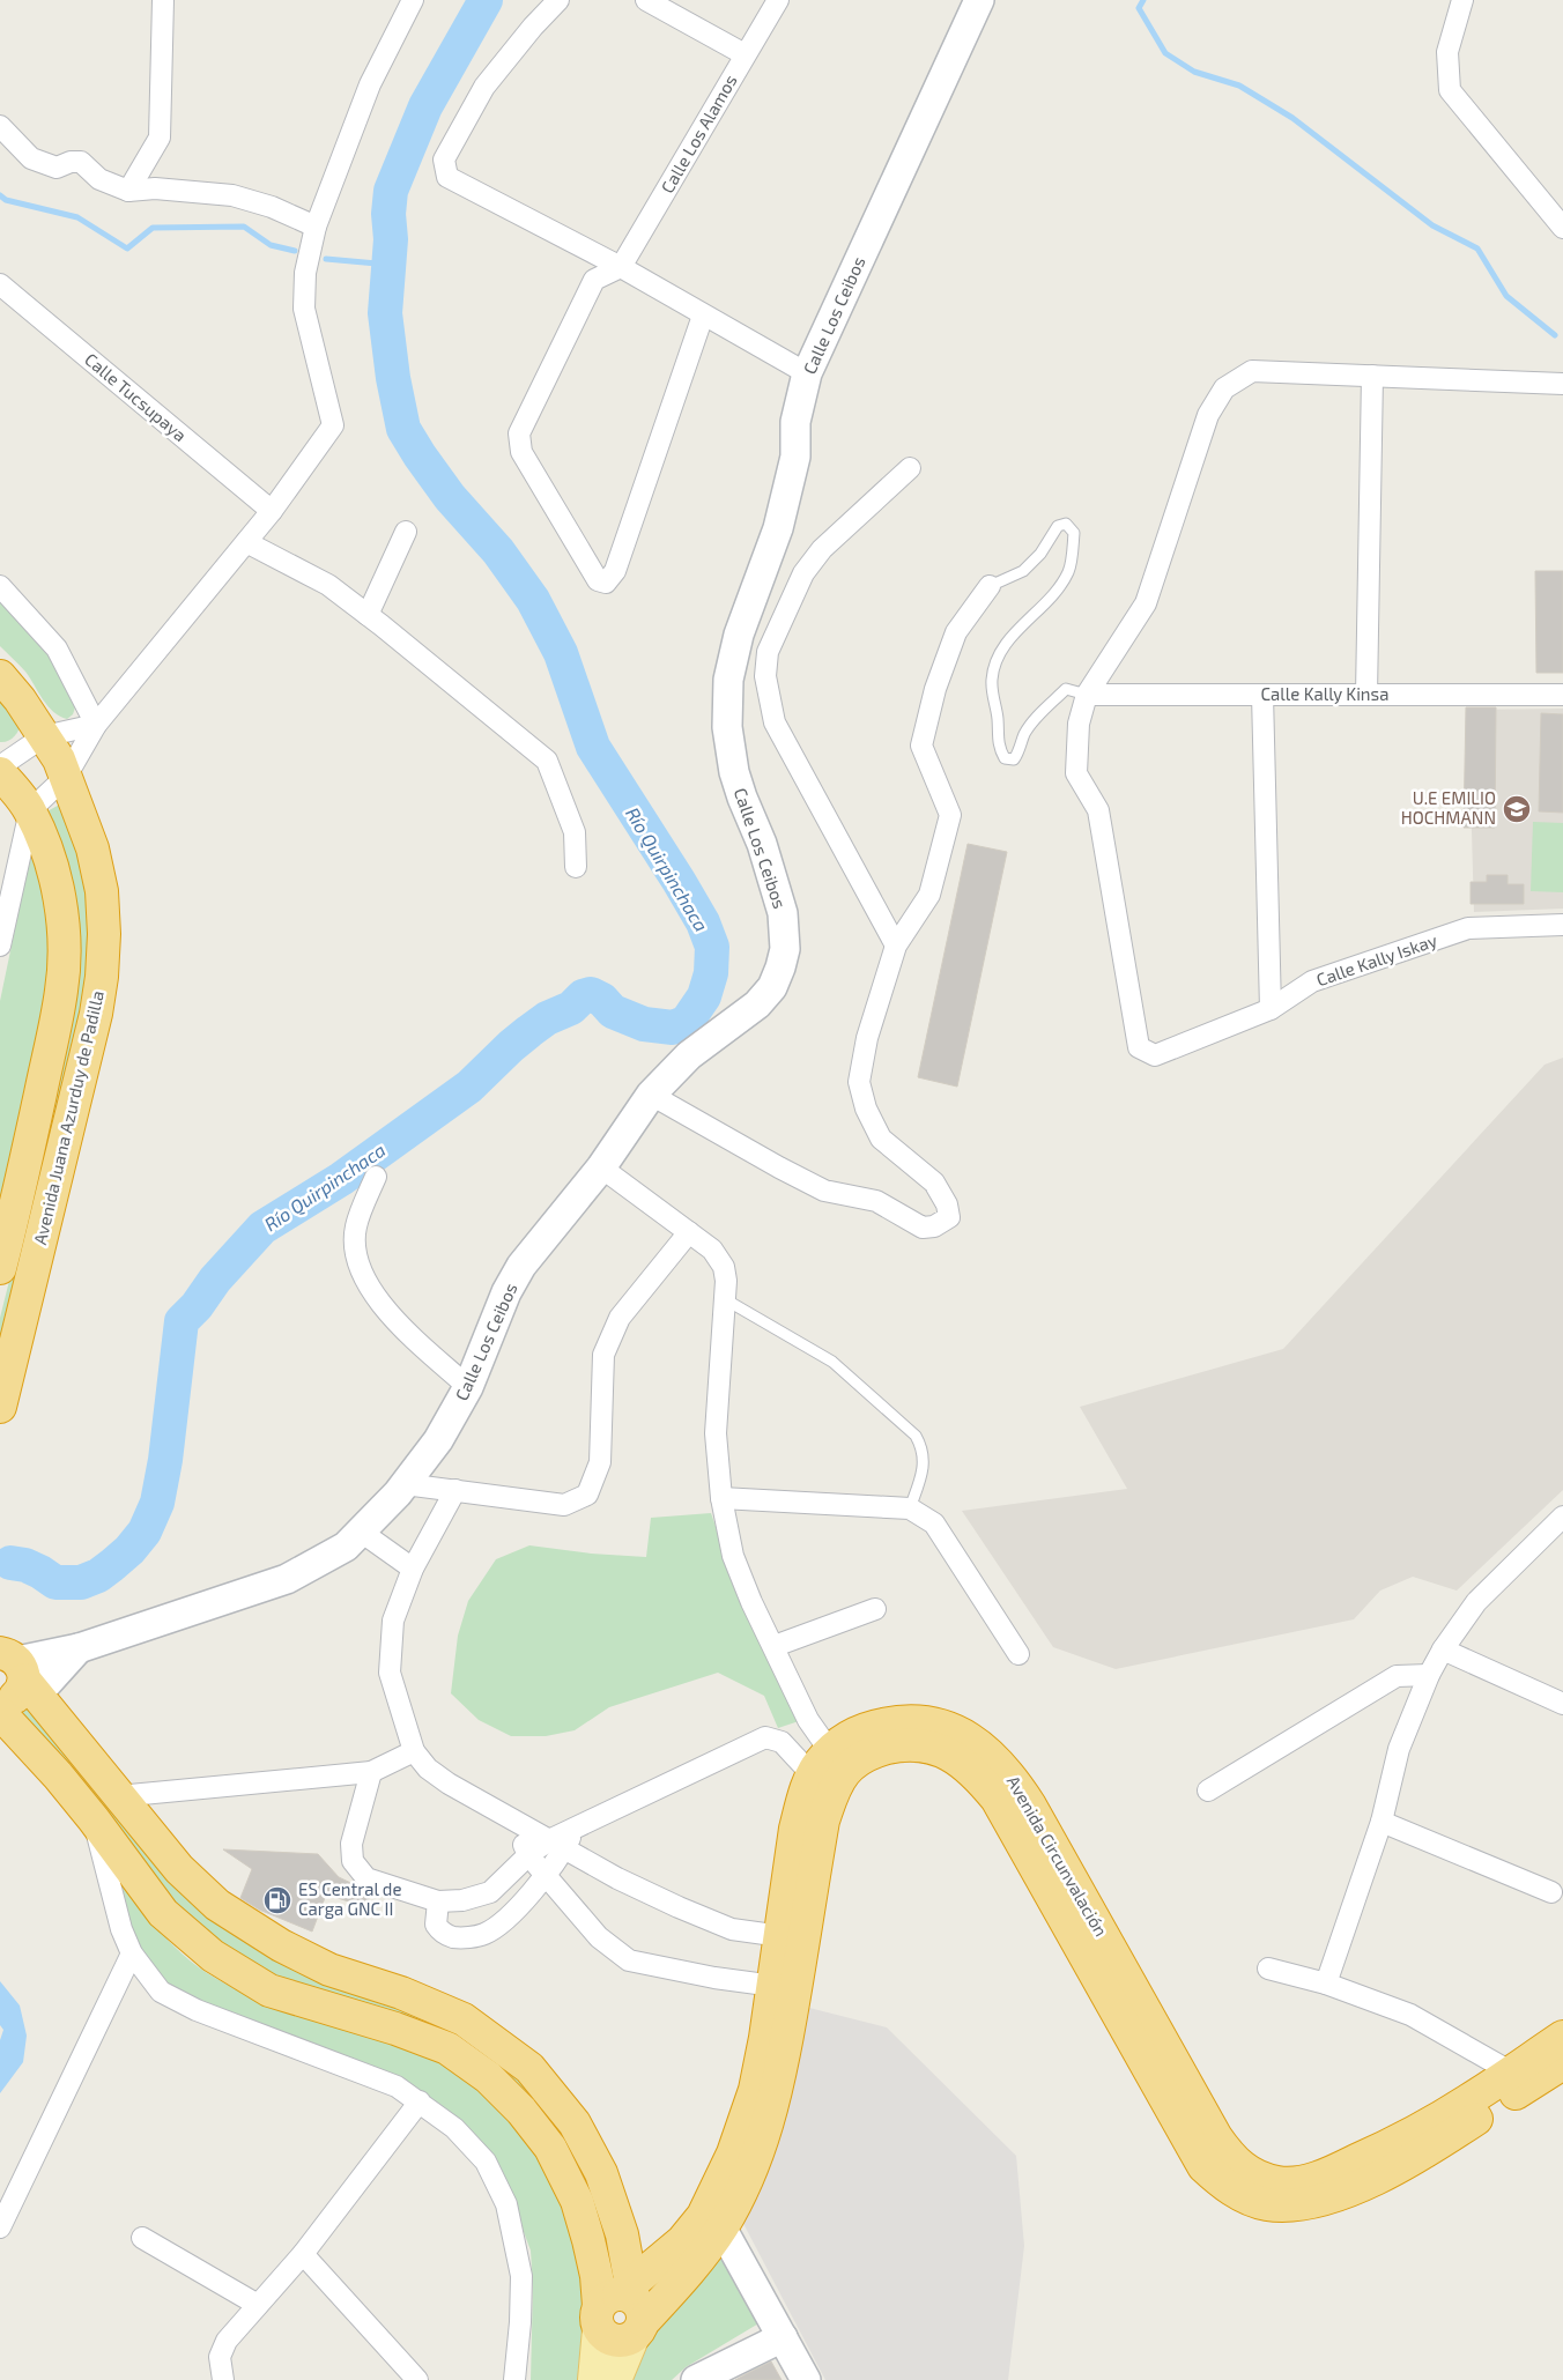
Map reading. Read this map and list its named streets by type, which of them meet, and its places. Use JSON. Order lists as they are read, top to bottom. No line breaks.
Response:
{"streets":{"highway":["Avenida Juana Azurduy de Padilla","Avenida Circunvalación"],"street":["Calle Los Alamos","Calle Los Ceibos","Calle Tucsupaya","Calle Kally Kinsa","Calle Kally Iskay"]},"crossings":[["Calle Kally Kinsa","Calle Kally Iskay"]],"water":["Río Quirpinchaca"],"places":{"school or university":["U.E EMILIO HOCHMANN"],"fuel station":["ES Central de Carga GNC II"]}}
